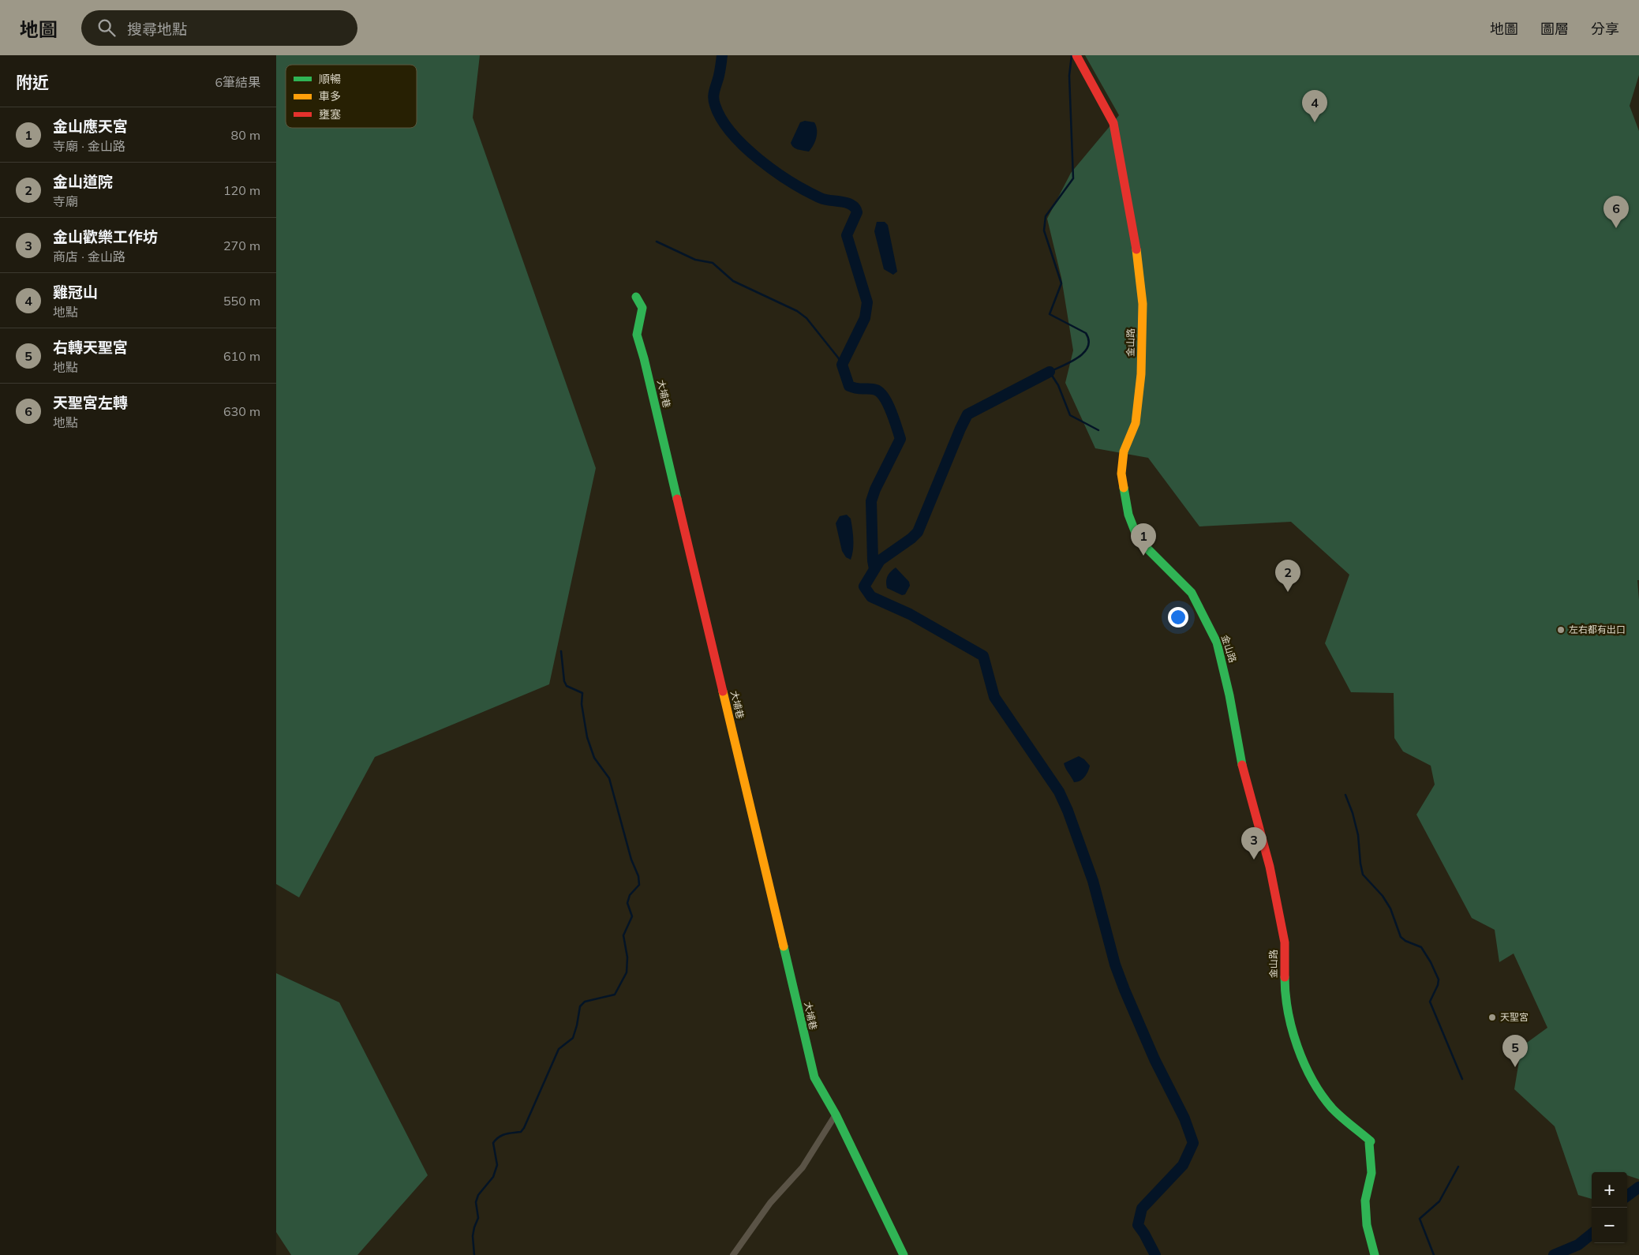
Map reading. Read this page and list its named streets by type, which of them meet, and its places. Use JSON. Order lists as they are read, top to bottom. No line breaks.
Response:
{"streets":{"street":["金山路","大埔巷"]},"places":["左右都有出口","天聖宮"],"legend":["順暢","車多","壅塞"],"page":{"header":"地圖","search":"搜尋地點","nav":["地圖","圖層","分享"],"heading":["附近","6筆結果"],"pins":["4","6","1","2","3","5"],"list":[{"mark":"1","name":"金山應天宮","note":"寺廟 · 金山路","value":"80 m"},{"mark":"2","name":"金山道院","note":"寺廟","value":"120 m"},{"mark":"3","name":"金山歡樂工作坊","note":"商店 · 金山路","value":"270 m"},{"mark":"4","name":"雞冠山","note":"地點","value":"550 m"},{"mark":"5","name":"右轉天聖宮","note":"地點","value":"610 m"},{"mark":"6","name":"天聖宮左轉","note":"地點","value":"630 m"}],"map_buttons":["+","−"]}}
